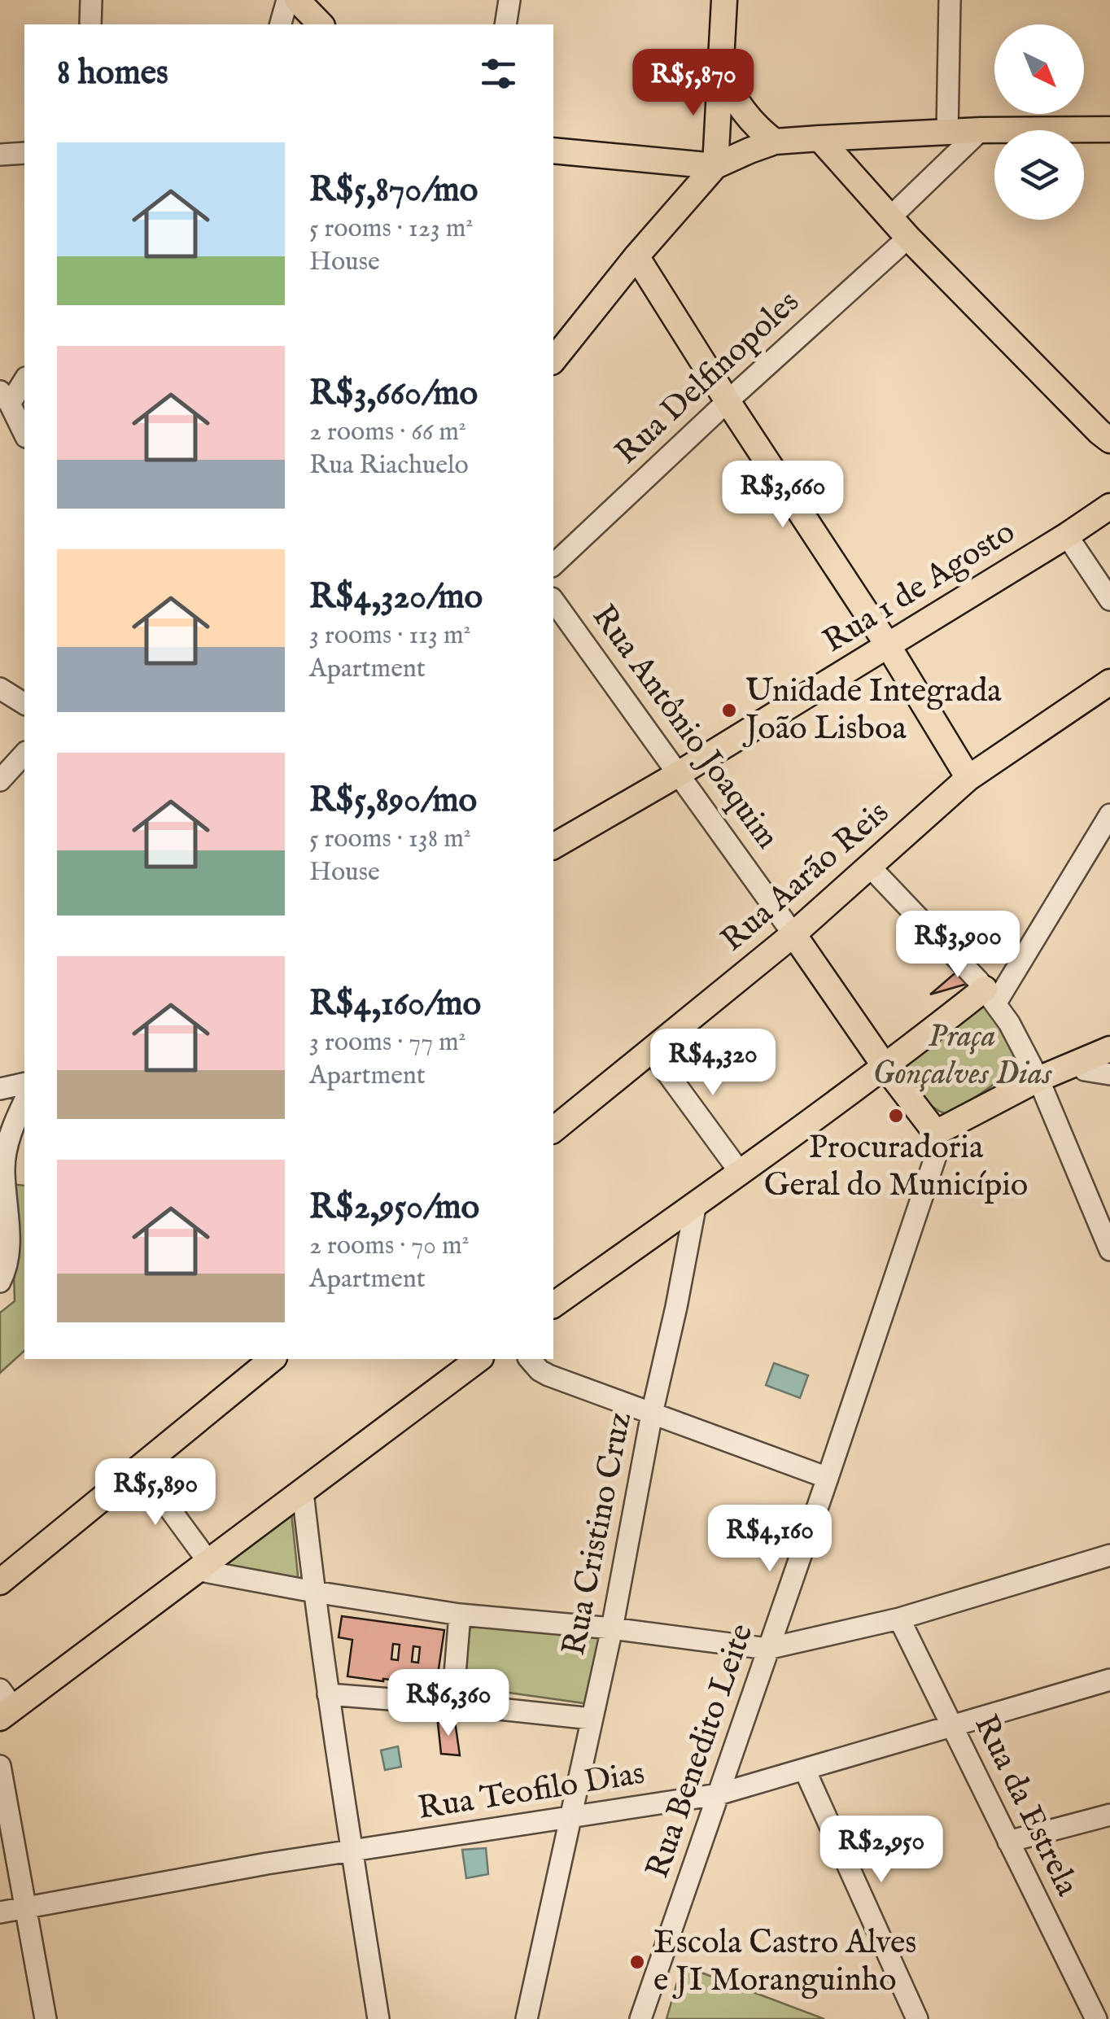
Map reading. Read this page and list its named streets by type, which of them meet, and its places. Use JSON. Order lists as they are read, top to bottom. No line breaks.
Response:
{"streets":{"main road":["Rua 1 de Agosto","Rua Antônio Joaquim","Rua Aarão Reis"],"street":["Rua Delfinopoles","Rua Cristino Cruz","Rua Benedito Leite","Rua Teofilo Dias","Rua da Estrela"]},"crossings":[["Rua 1 de Agosto","Rua Antônio Joaquim"],["Rua Antônio Joaquim","Rua Aarão Reis"],["Rua Antônio Joaquim","Rua Benedito Leite"],["Rua Cristino Cruz","Rua Teofilo Dias"],["Rua Benedito Leite","Rua Teofilo Dias"],["Rua Teofilo Dias","Rua da Estrela"]],"parks":["Praça Gonçalves Dias"],"places":["Unidade Integrada João Lisboa","Procuradoria Geral do Município","Escola Castro Alves e JI Moranguinho"],"north":"bottom right","page":{"heading":"8 homes","price":["R$5,870","R$3,660","R$3,900","R$4,320","R$5,890","R$4,160","R$6,360","R$2,950"],"list":[{"name":"R$5,870/mo","note":"5 rooms · 123 m² · House"},{"name":"R$3,660/mo","note":"2 rooms · 66 m² · Rua Riachuelo"},{"name":"R$4,320/mo","note":"3 rooms · 113 m² · Apartment"},{"name":"R$5,890/mo","note":"5 rooms · 138 m² · House"},{"name":"R$4,160/mo","note":"3 rooms · 77 m² · Apartment"},{"name":"R$2,950/mo","note":"2 rooms · 70 m² · Apartment"}]}}
